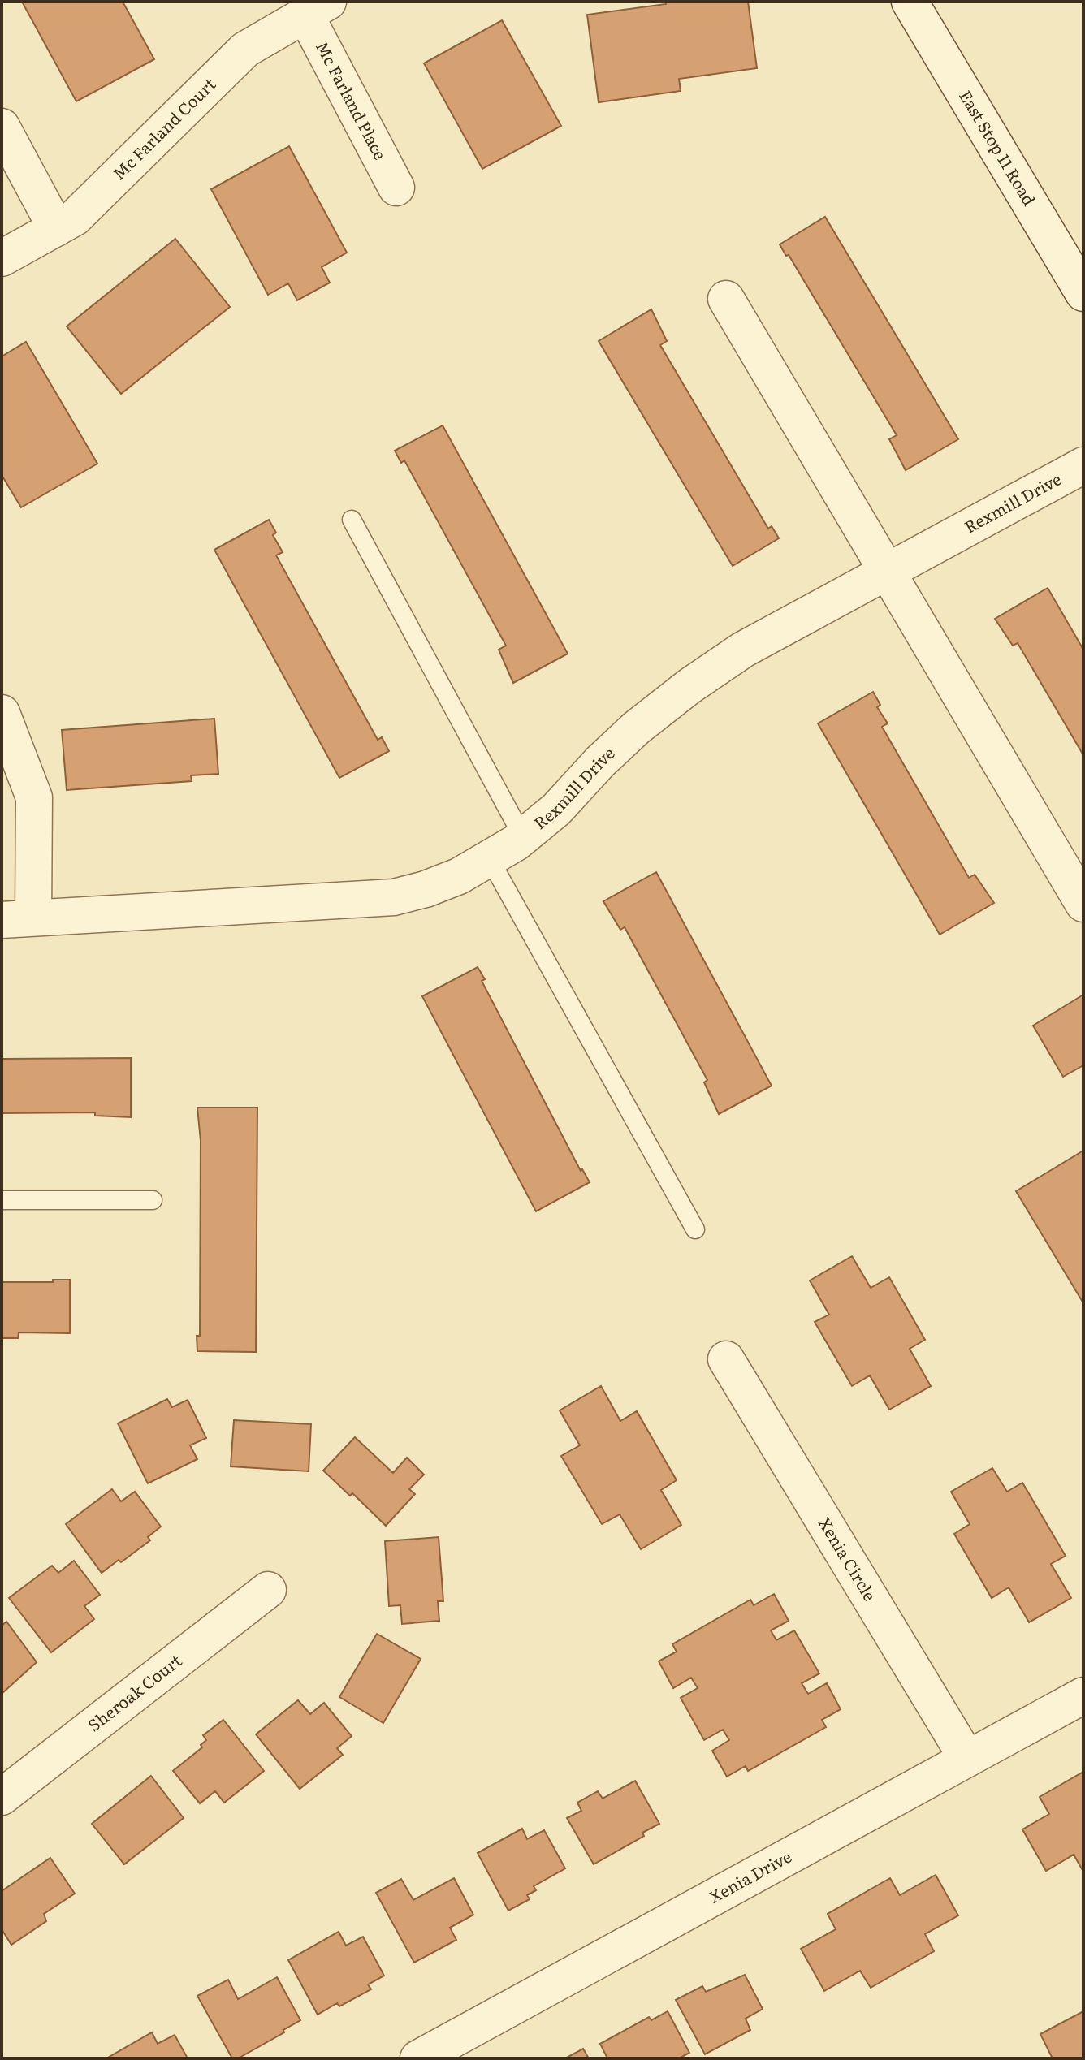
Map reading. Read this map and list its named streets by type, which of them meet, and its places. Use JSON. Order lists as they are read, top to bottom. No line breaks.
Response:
{"streets":{"street":["Mc Farland Place","Mc Farland Court","East Stop 11 Road","Rexmill Drive","Xenia Circle","Sheroak Court","Xenia Drive"]},"crossings":[["Mc Farland Place","Mc Farland Court"],["Xenia Circle","Xenia Drive"]]}
